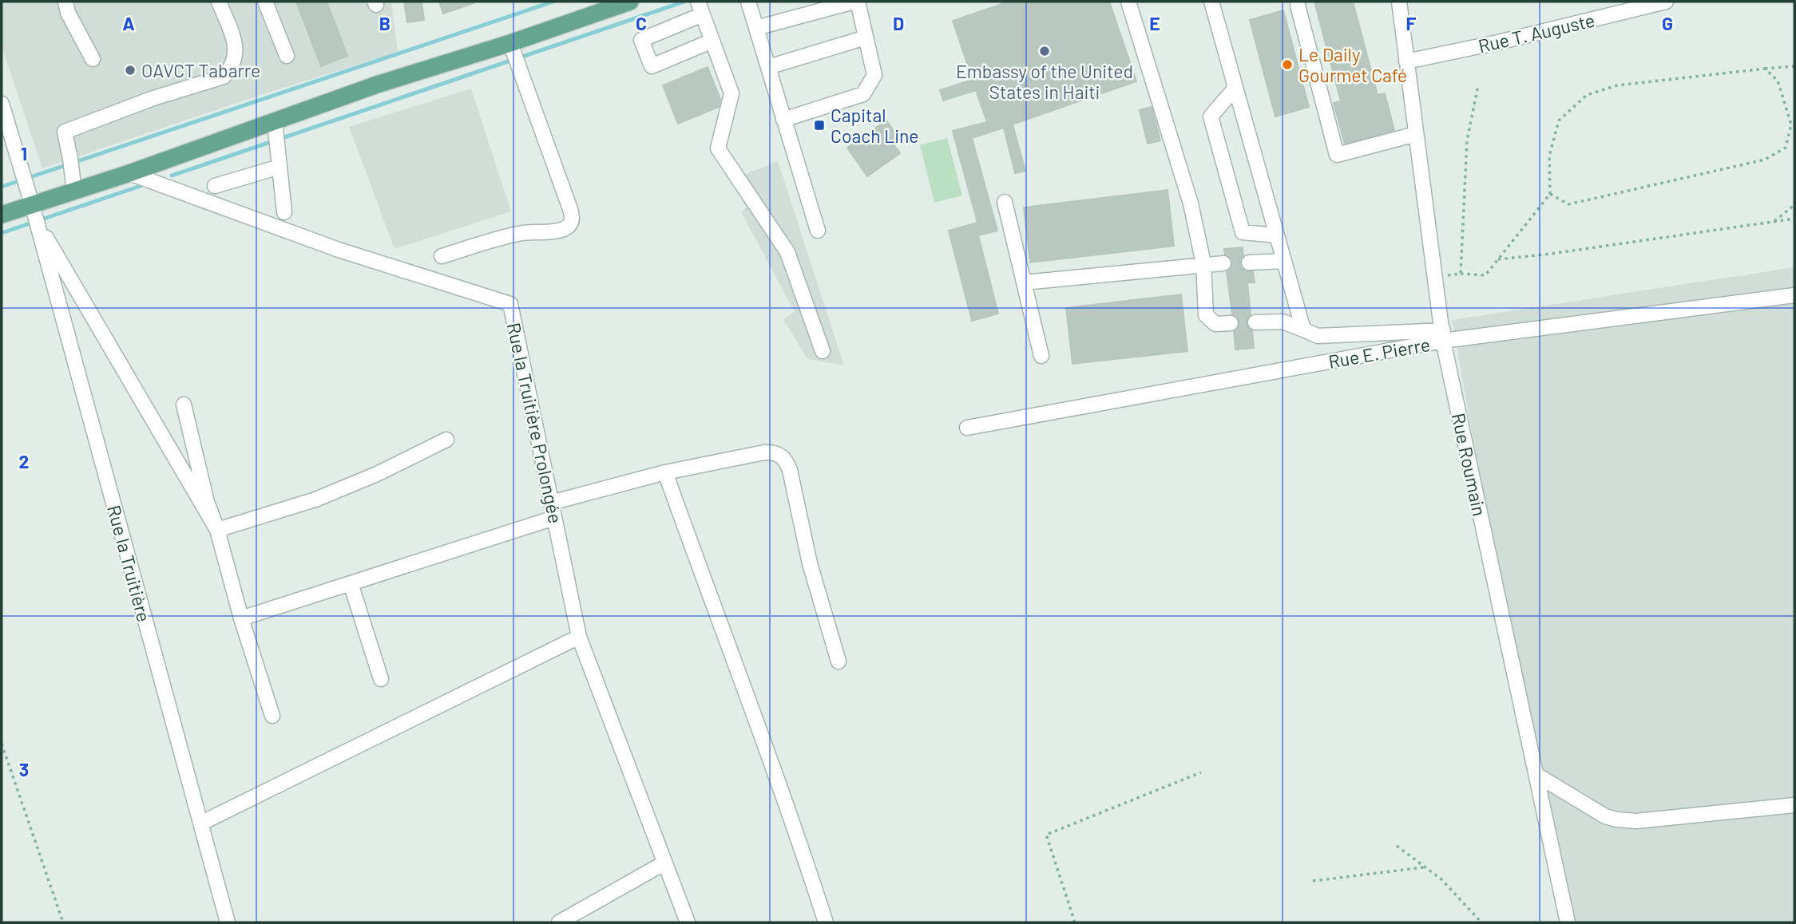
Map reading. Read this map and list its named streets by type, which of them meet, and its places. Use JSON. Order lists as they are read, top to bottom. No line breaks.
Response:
{"streets":{"street":["Rue T. Auguste","Rue E. Pierre","Rue la Truitière Prolongée","Rue Roumain","Rue la Truitière"]},"crossings":[["Rue T. Auguste","Rue Roumain"],["Rue E. Pierre","Rue Roumain"]],"places":{"other":["Embassy of the United States in Haiti","Le Daily Gourmet Café","OAVCT Tabarre"],"transit":["Capital Coach Line"]},"grid":{"columns":["A","B","C","D","E","F","G"],"rows":["1","2","3"]}}
